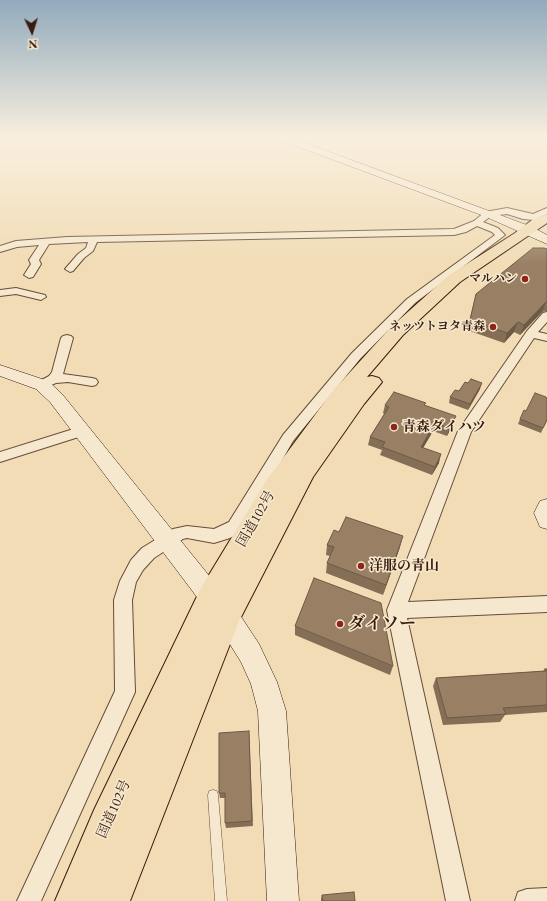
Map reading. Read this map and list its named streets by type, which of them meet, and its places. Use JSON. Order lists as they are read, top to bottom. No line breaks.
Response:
{"streets":{"highway":["国道102号"]},"places":["マルハン","ネッツトヨタ青森","青森ダイハツ","洋服の青山","ダイソー"],"north":"bottom"}
